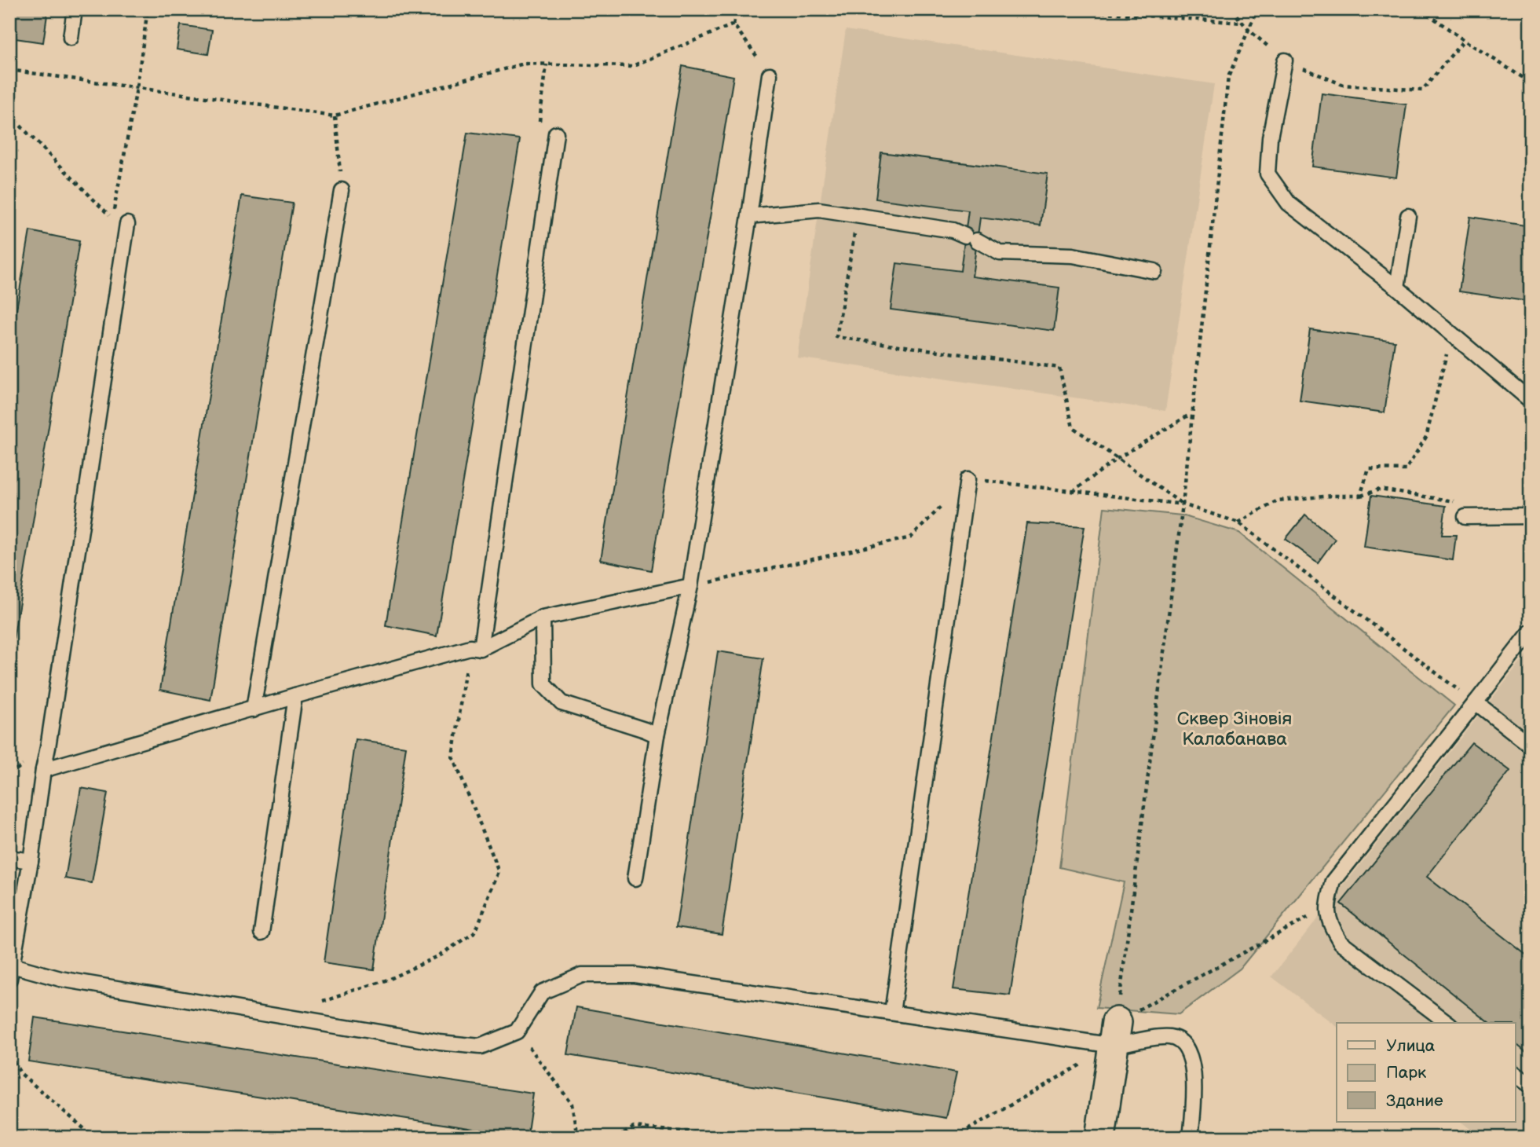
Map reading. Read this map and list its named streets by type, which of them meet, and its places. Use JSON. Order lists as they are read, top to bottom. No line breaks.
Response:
{"parks":["Сквер Зіновія Калабанава"],"legend":["Улица","Парк","Здание"]}
